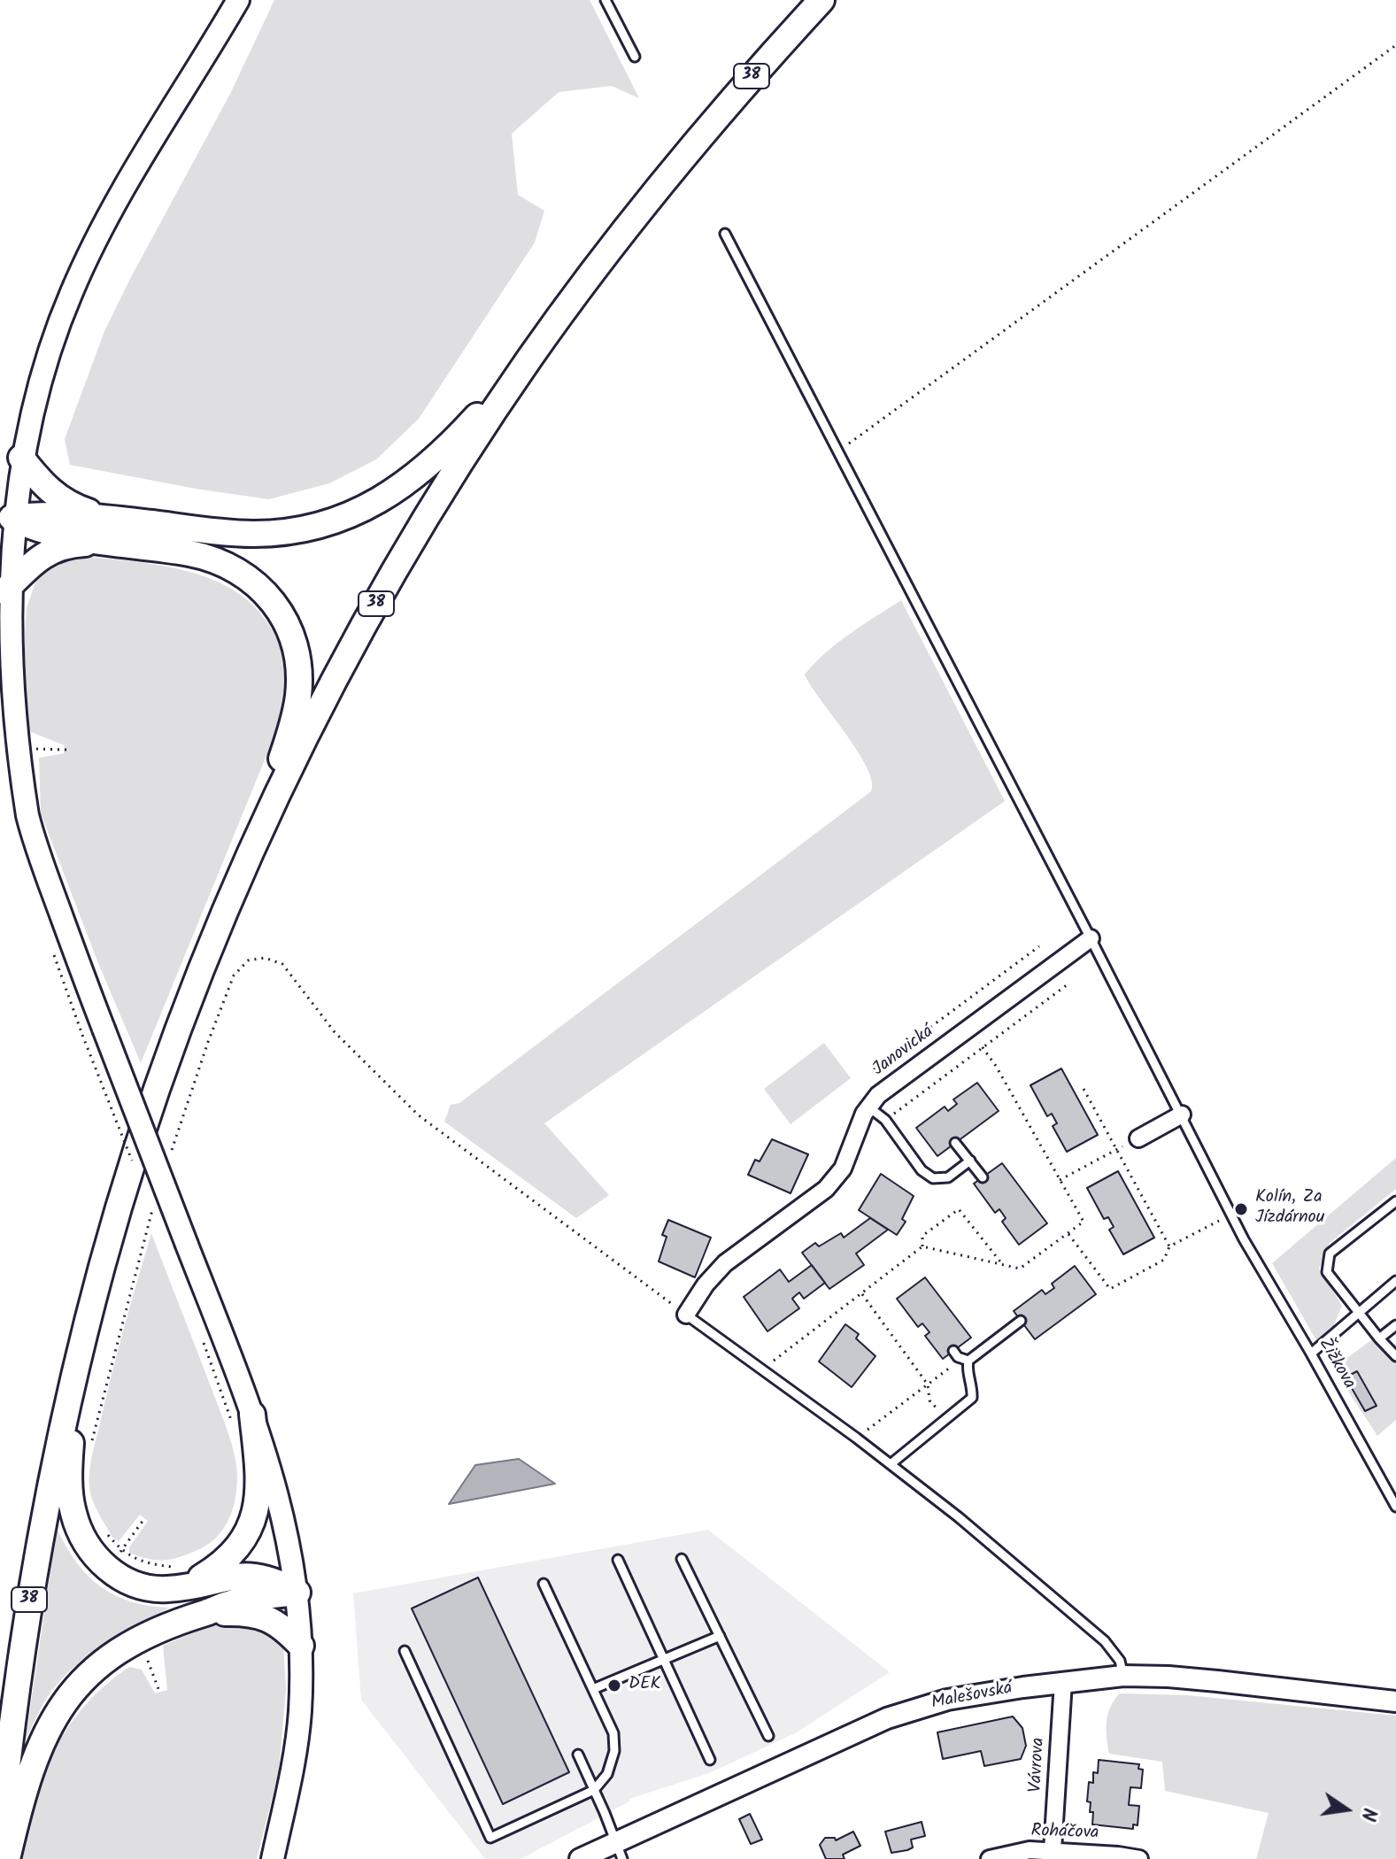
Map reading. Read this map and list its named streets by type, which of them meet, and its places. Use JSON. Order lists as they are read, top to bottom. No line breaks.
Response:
{"streets":{"main road":["38"],"street":["Janovická","Malešovská","Vávrova","Roháčova"],"lane":["Žižkova"]},"crossings":[["Janovická","Žižkova"],["Malešovská","Vávrova"],["Vávrova","Roháčova"]],"places":["Kolín, Za Jízdárnou","DEK"],"north":"right"}
